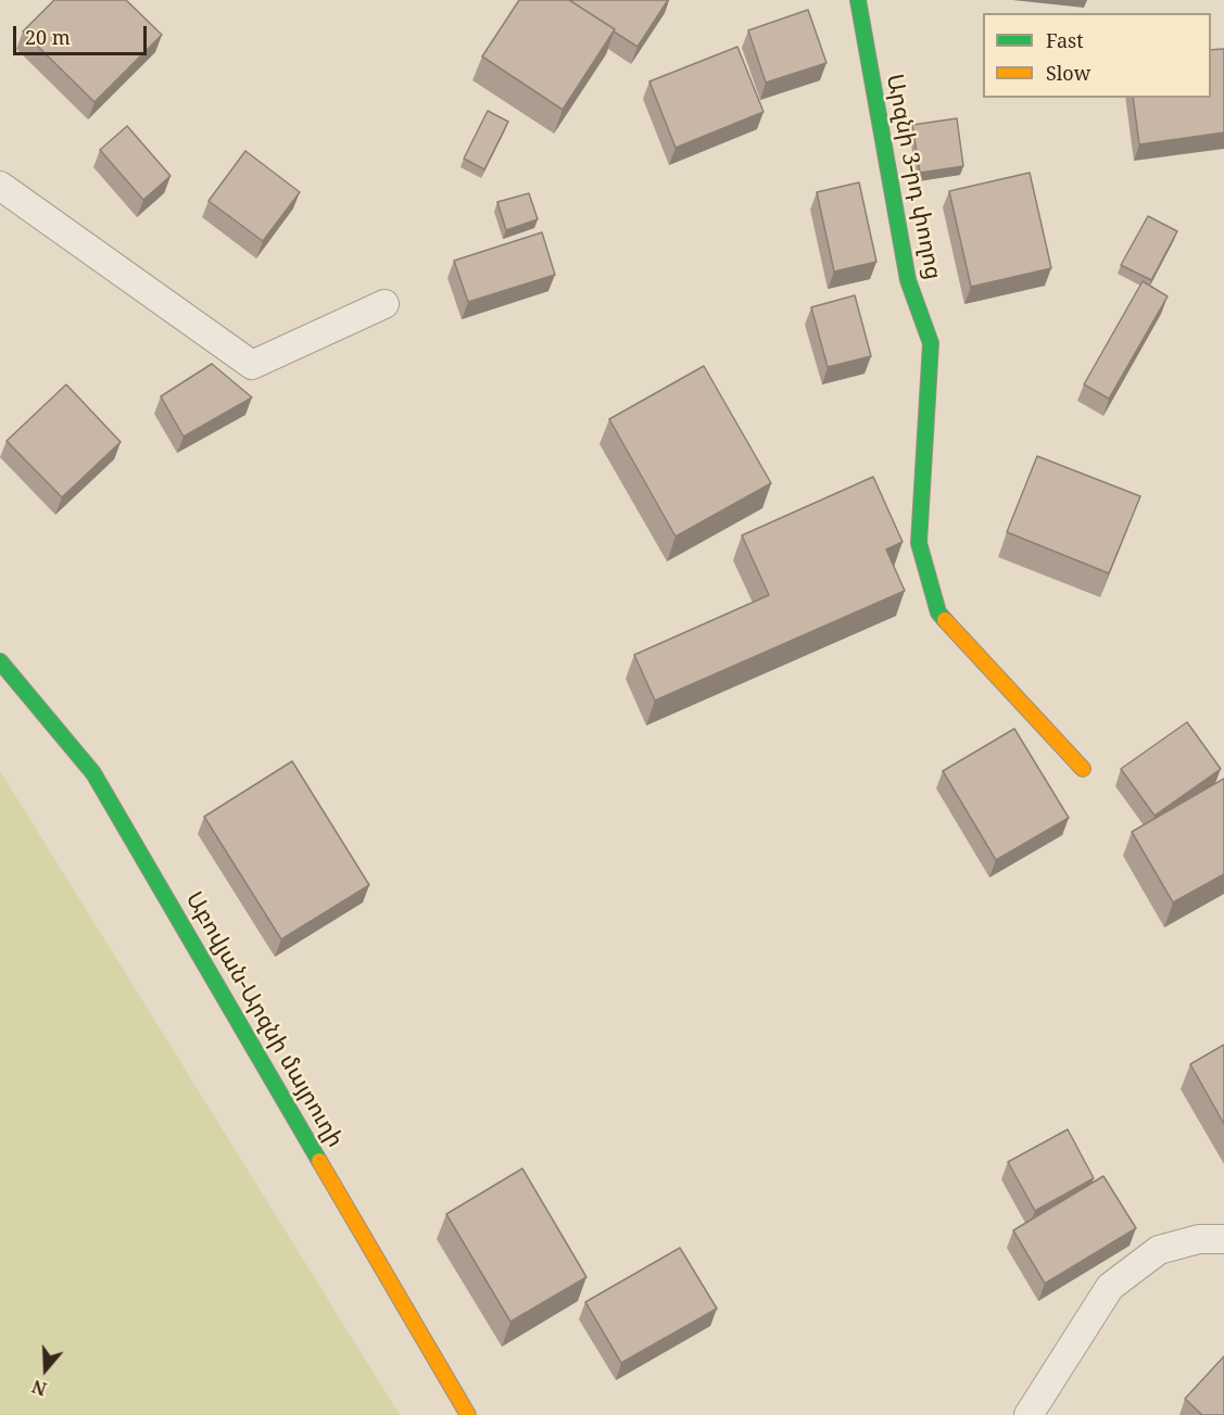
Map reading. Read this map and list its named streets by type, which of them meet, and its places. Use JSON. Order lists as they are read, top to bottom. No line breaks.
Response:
{"streets":{"main road":["Արզնի 3-րդ փողոց","Աբովյան-Արզնի մայրուղի"]},"legend":["Fast","Slow"],"scale_bar":"20 m","north":"bottom"}
